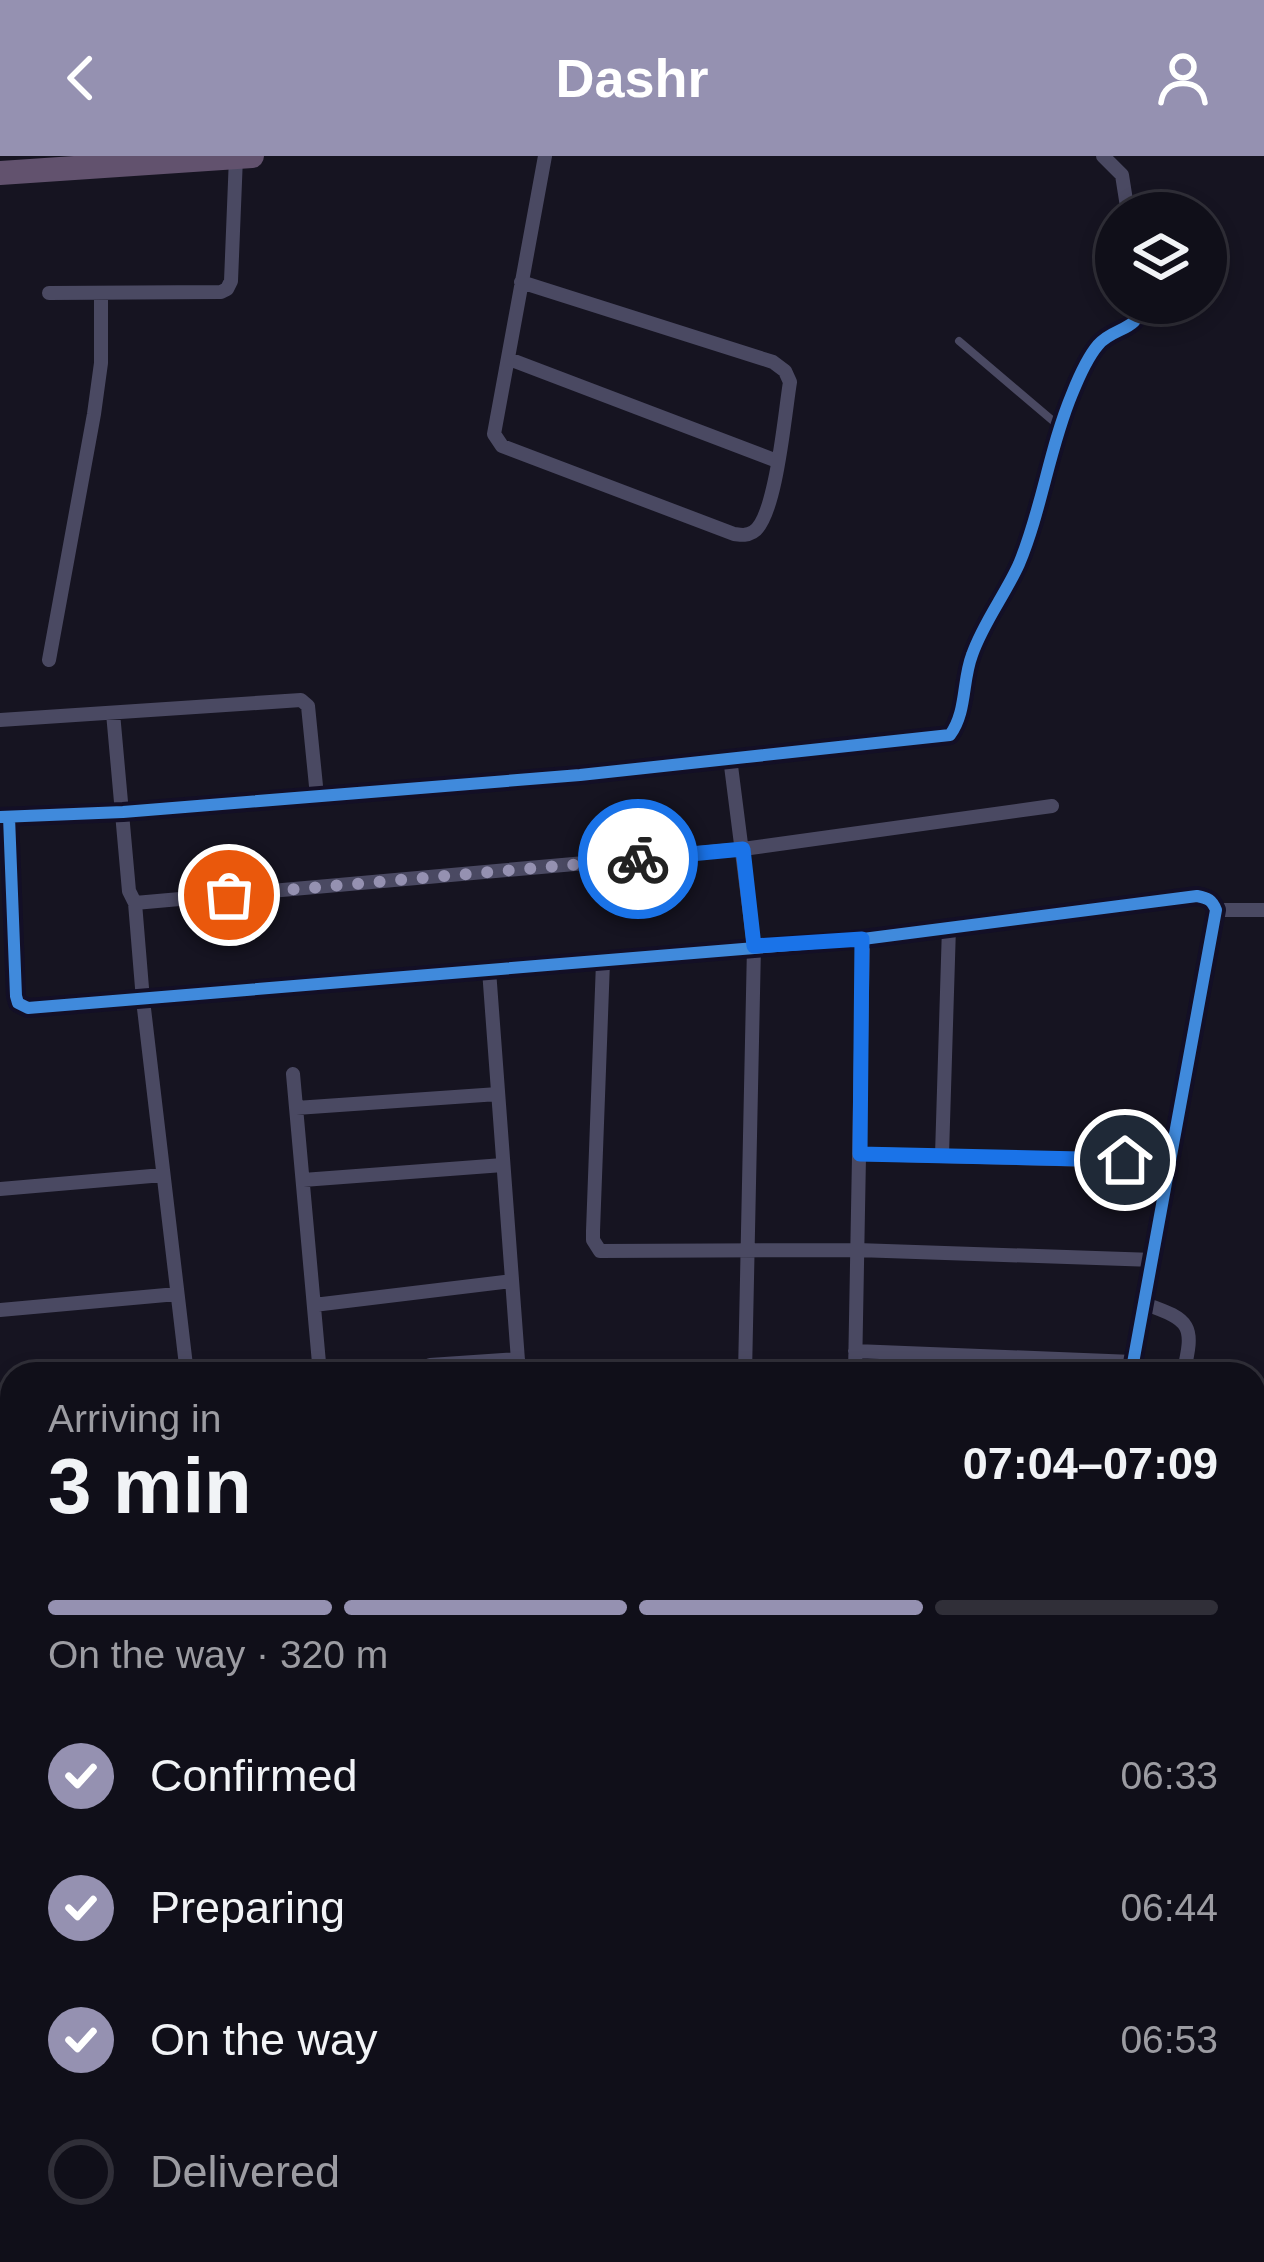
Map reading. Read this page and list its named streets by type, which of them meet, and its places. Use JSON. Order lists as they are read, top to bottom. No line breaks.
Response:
{"page":{"header":"Dashr","heading":["3 min","Arriving in","07:04–07:09"],"bar":"On the way · 320 m","list":[["Confirmed","06:33"],["Preparing","06:44"],["On the way","06:53"],"Delivered"]}}
